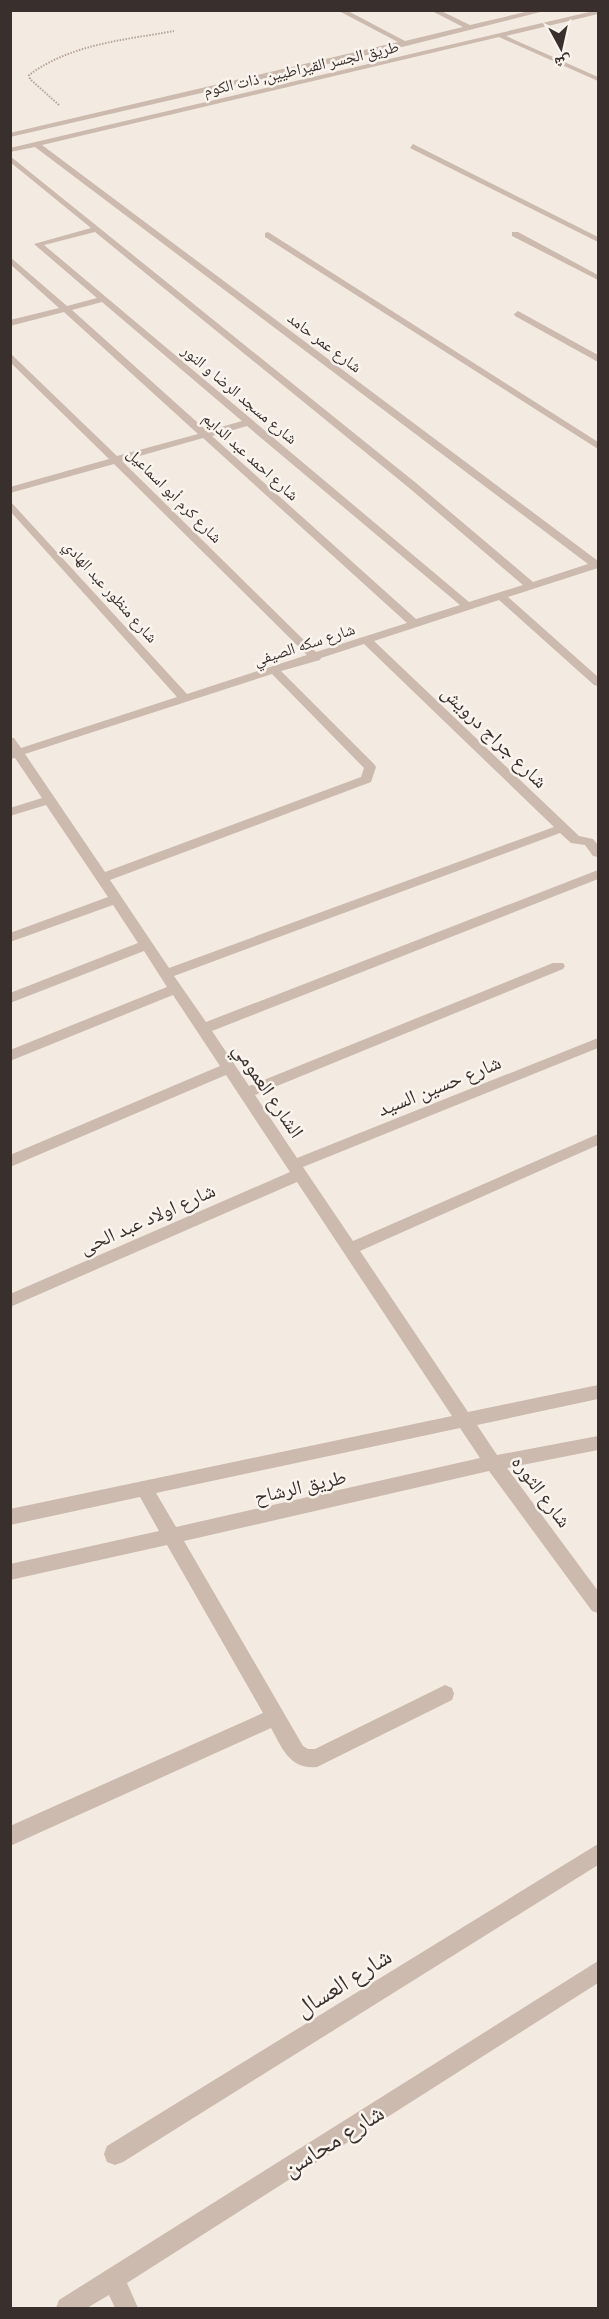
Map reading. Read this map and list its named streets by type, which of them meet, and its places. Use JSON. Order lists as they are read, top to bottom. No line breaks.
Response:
{"streets":{"street":["طريق الجسر القيراطيين, ذات الكوم","شارع عمر حامد","شارع مسجد الرضا و النور","شارع احمد عبد الدايم","شارع كرم أبو اسماعيل","شارع منظور عبد الهادي","شارع سكه الصيفي","شارع جراج درويش","شارع حسين السيد","الشارع العمومي","شارع اولاد عبد الحى","طريق الرشاح","شارع الثوره","شارع العسال","شارع محاسن"]},"crossings":[["طريق الجسر القيراطيين, ذات الكوم","شارع عمر حامد"],["شارع عمر حامد","شارع سكه الصيفي"],["شارع مسجد الرضا و النور","شارع سكه الصيفي"],["شارع احمد عبد الدايم","شارع سكه الصيفي"],["شارع كرم أبو اسماعيل","شارع سكه الصيفي"],["شارع منظور عبد الهادي","شارع سكه الصيفي"],["شارع سكه الصيفي","شارع جراج درويش"],["شارع سكه الصيفي","الشارع العمومي"],["شارع حسين السيد","الشارع العمومي"],["شارع حسين السيد","شارع اولاد عبد الحى"],["الشارع العمومي","شارع اولاد عبد الحى"],["الشارع العمومي","طريق الرشاح"],["الشارع العمومي","شارع الثوره"],["طريق الرشاح","شارع الثوره"]],"north":"bottom"}
